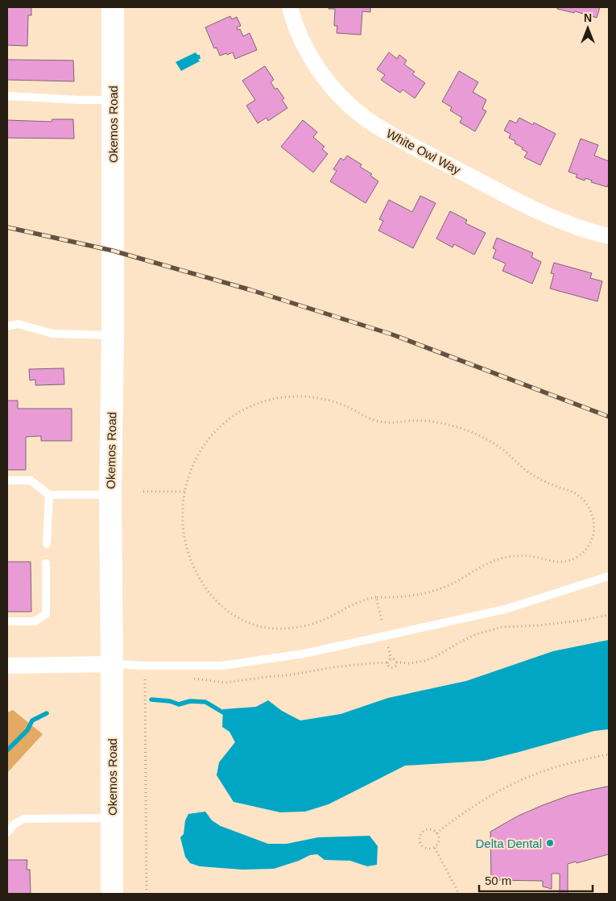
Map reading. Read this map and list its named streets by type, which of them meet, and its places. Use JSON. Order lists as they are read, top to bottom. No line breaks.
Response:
{"streets":{"main road":["Okemos Road"],"street":["White Owl Way"]},"places":["Delta Dental"],"scale_bar":"50 m","north":"top"}
